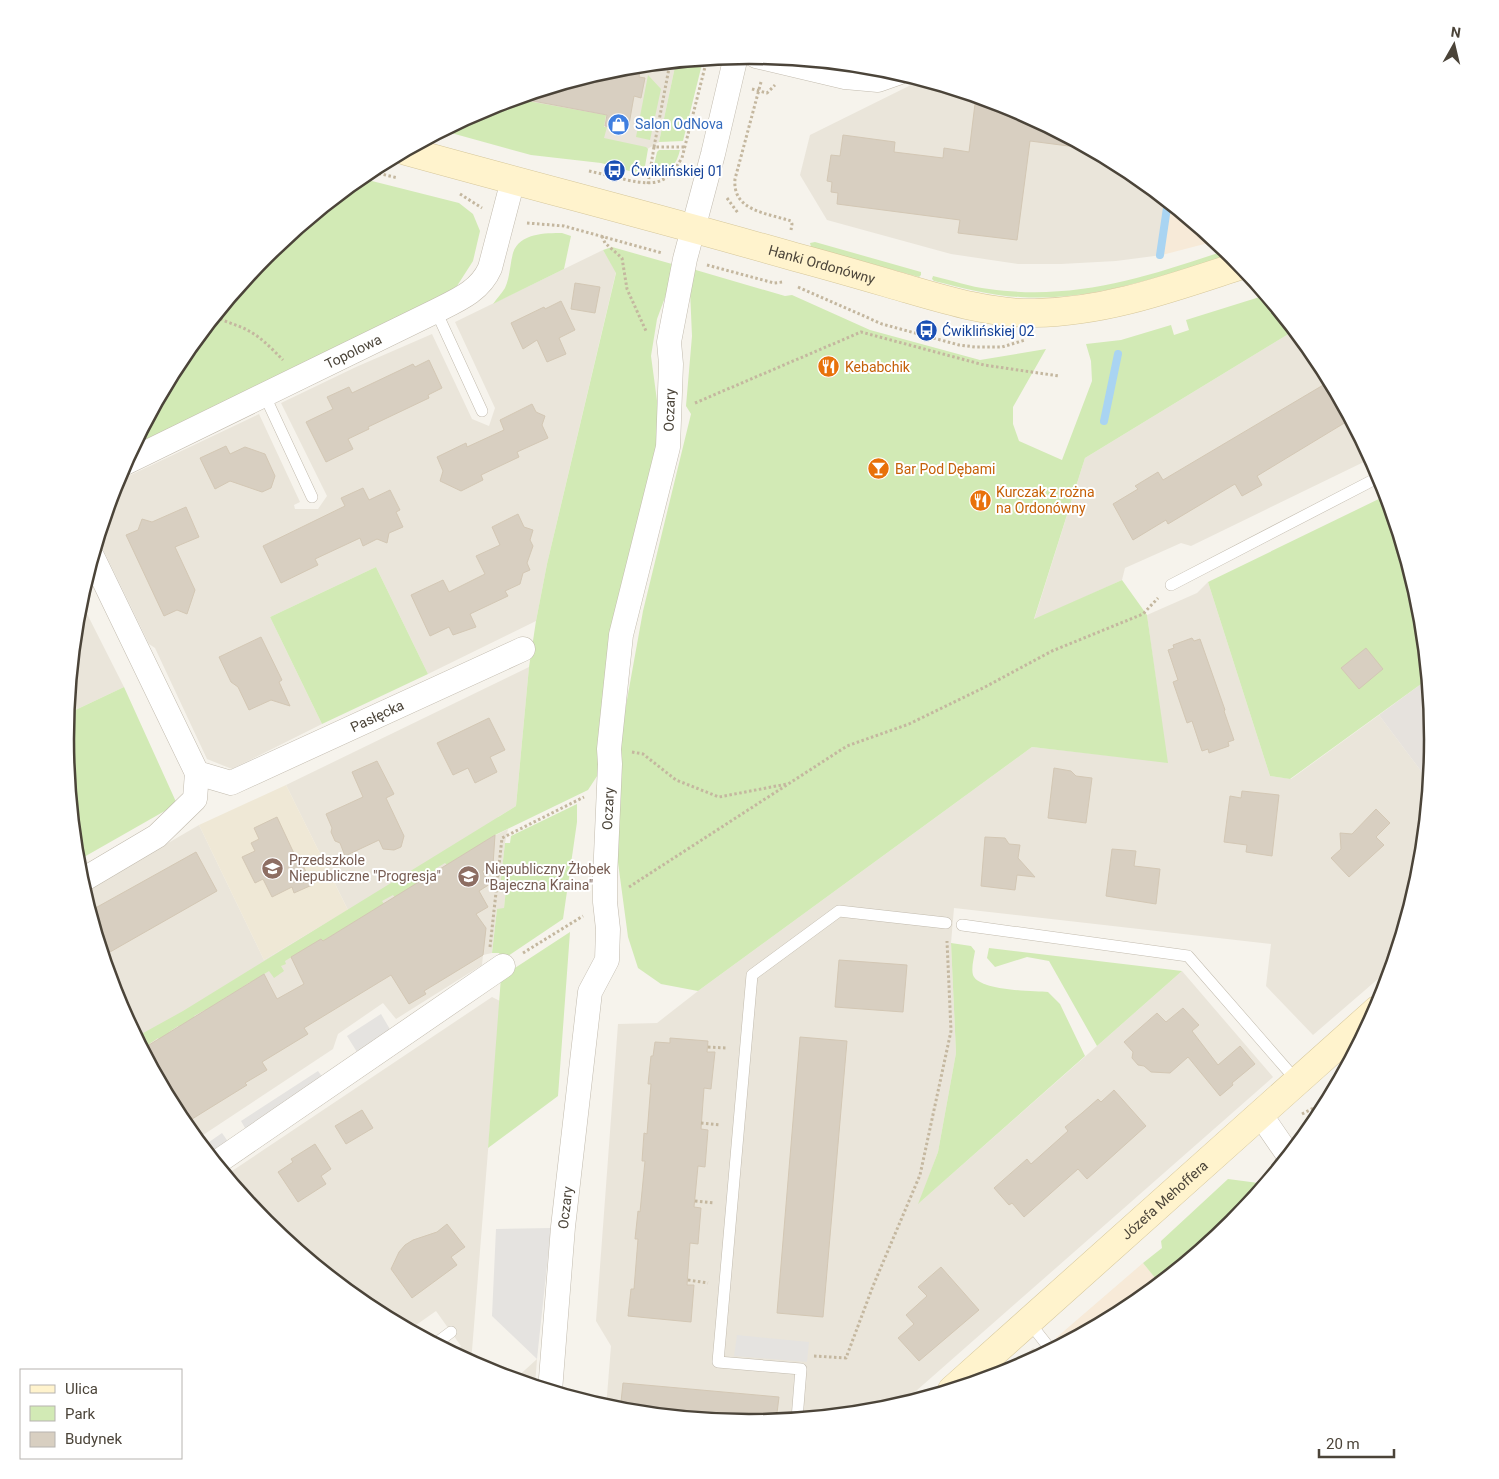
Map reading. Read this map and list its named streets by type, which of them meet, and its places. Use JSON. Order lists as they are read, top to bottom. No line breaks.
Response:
{"streets":{"street":["Hanki Ordonówny","Topolowa","Oczary","Pasłęcka","Józefa Mehoffera"]},"crossings":[["Hanki Ordonówny","Topolowa"],["Hanki Ordonówny","Oczary"]],"places":{"shop":["Salon OdNova"],"bus stop":["Ćwiklińskiej 01","Ćwiklińskiej 02"],"restaurant":["Kebabchik","Kurczak z rożna na Ordonówny"],"bar":["Bar Pod Dębami"],"school or university":["Przedszkole Niepubliczne \"Progresja\"","Niepubliczny Żłobek \"Bajeczna Kraina\""]},"legend":["Ulica","Park","Budynek"],"scale_bar":"20 m","north":"top"}
